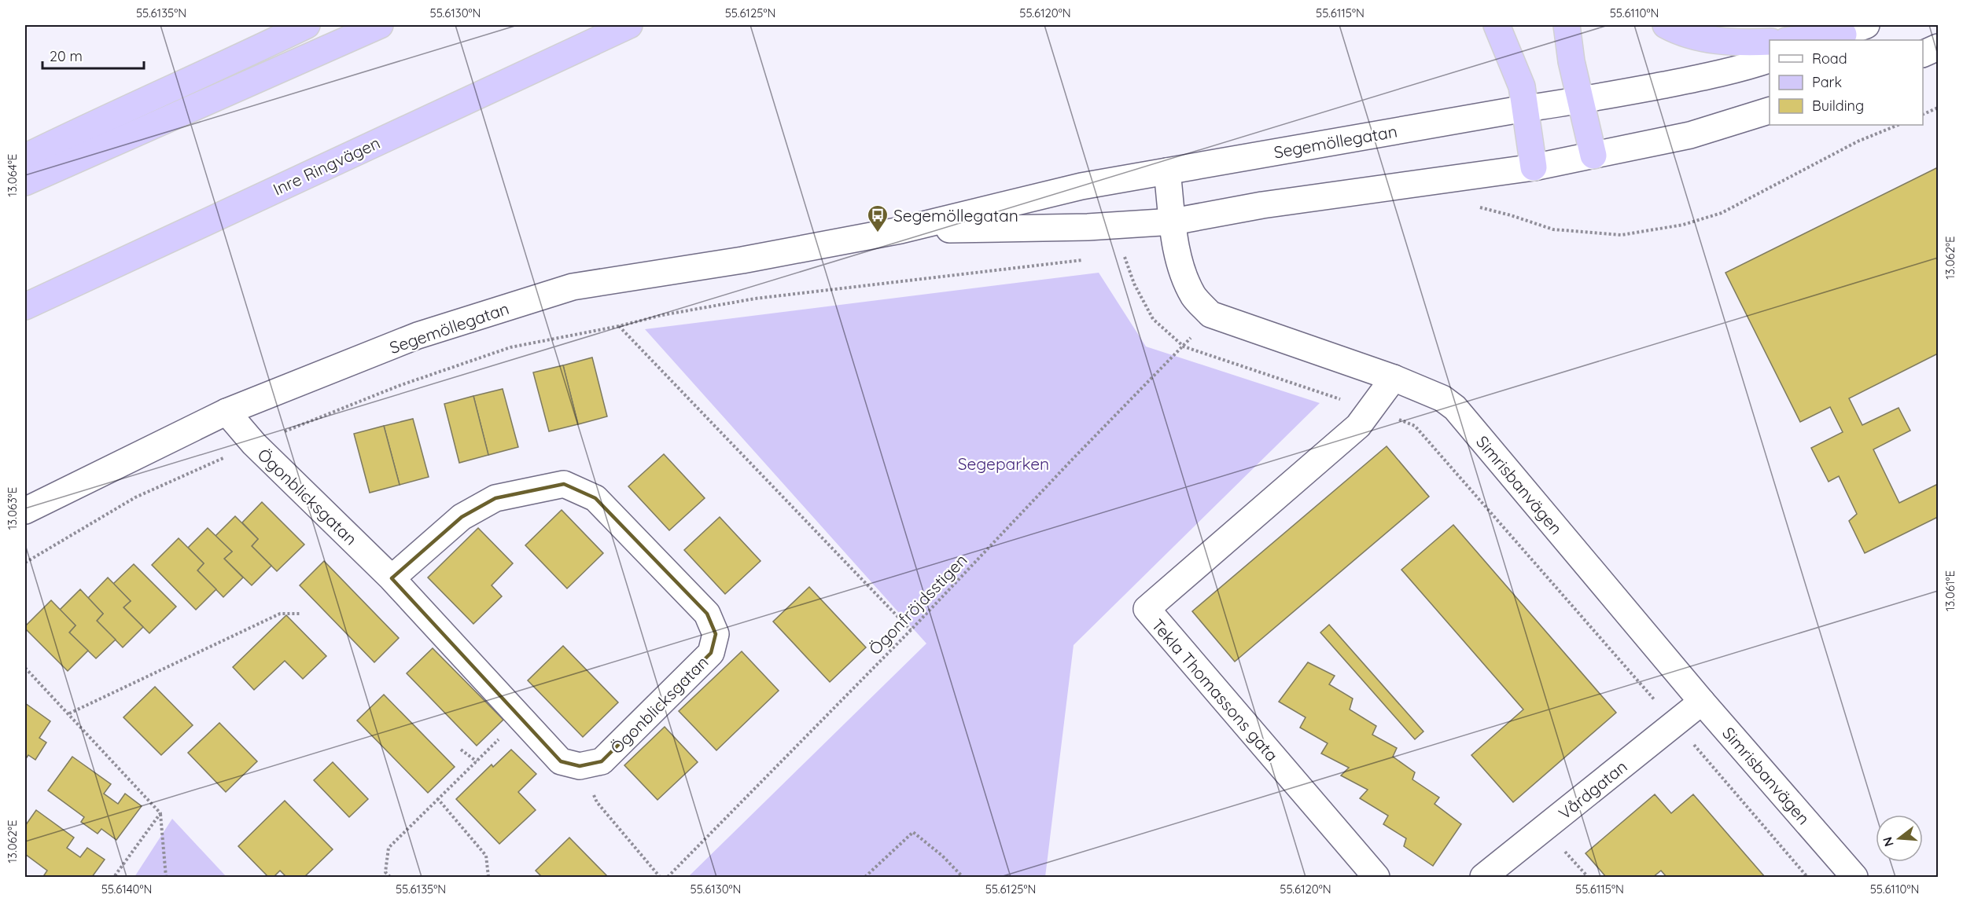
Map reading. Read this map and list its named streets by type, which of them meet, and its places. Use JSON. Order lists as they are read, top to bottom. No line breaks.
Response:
{"streets":{"highway":["Inre Ringvägen"],"street":["Segemöllegatan","Simrisbanvägen","Ögonblicksgatan","Tekla Thomassons gata","Vårdgatan"],"path":["Ögonfröjdsstigen"]},"crossings":[["Segemöllegatan","Simrisbanvägen"],["Segemöllegatan","Ögonblicksgatan"],["Simrisbanvägen","Tekla Thomassons gata"],["Simrisbanvägen","Vårdgatan"]],"parks":["Segeparken"],"places":{"bus stop":["Segemöllegatan"]},"legend":["Road","Park","Building"],"scale_bar":"20 m","north":"left","coordinates":["55.6135°N","55.6130°N","55.6125°N","55.6120°N","55.6115°N","55.6110°N","13.064°E","13.062°E","13.063°E","13.061°E","55.6140°N"]}
